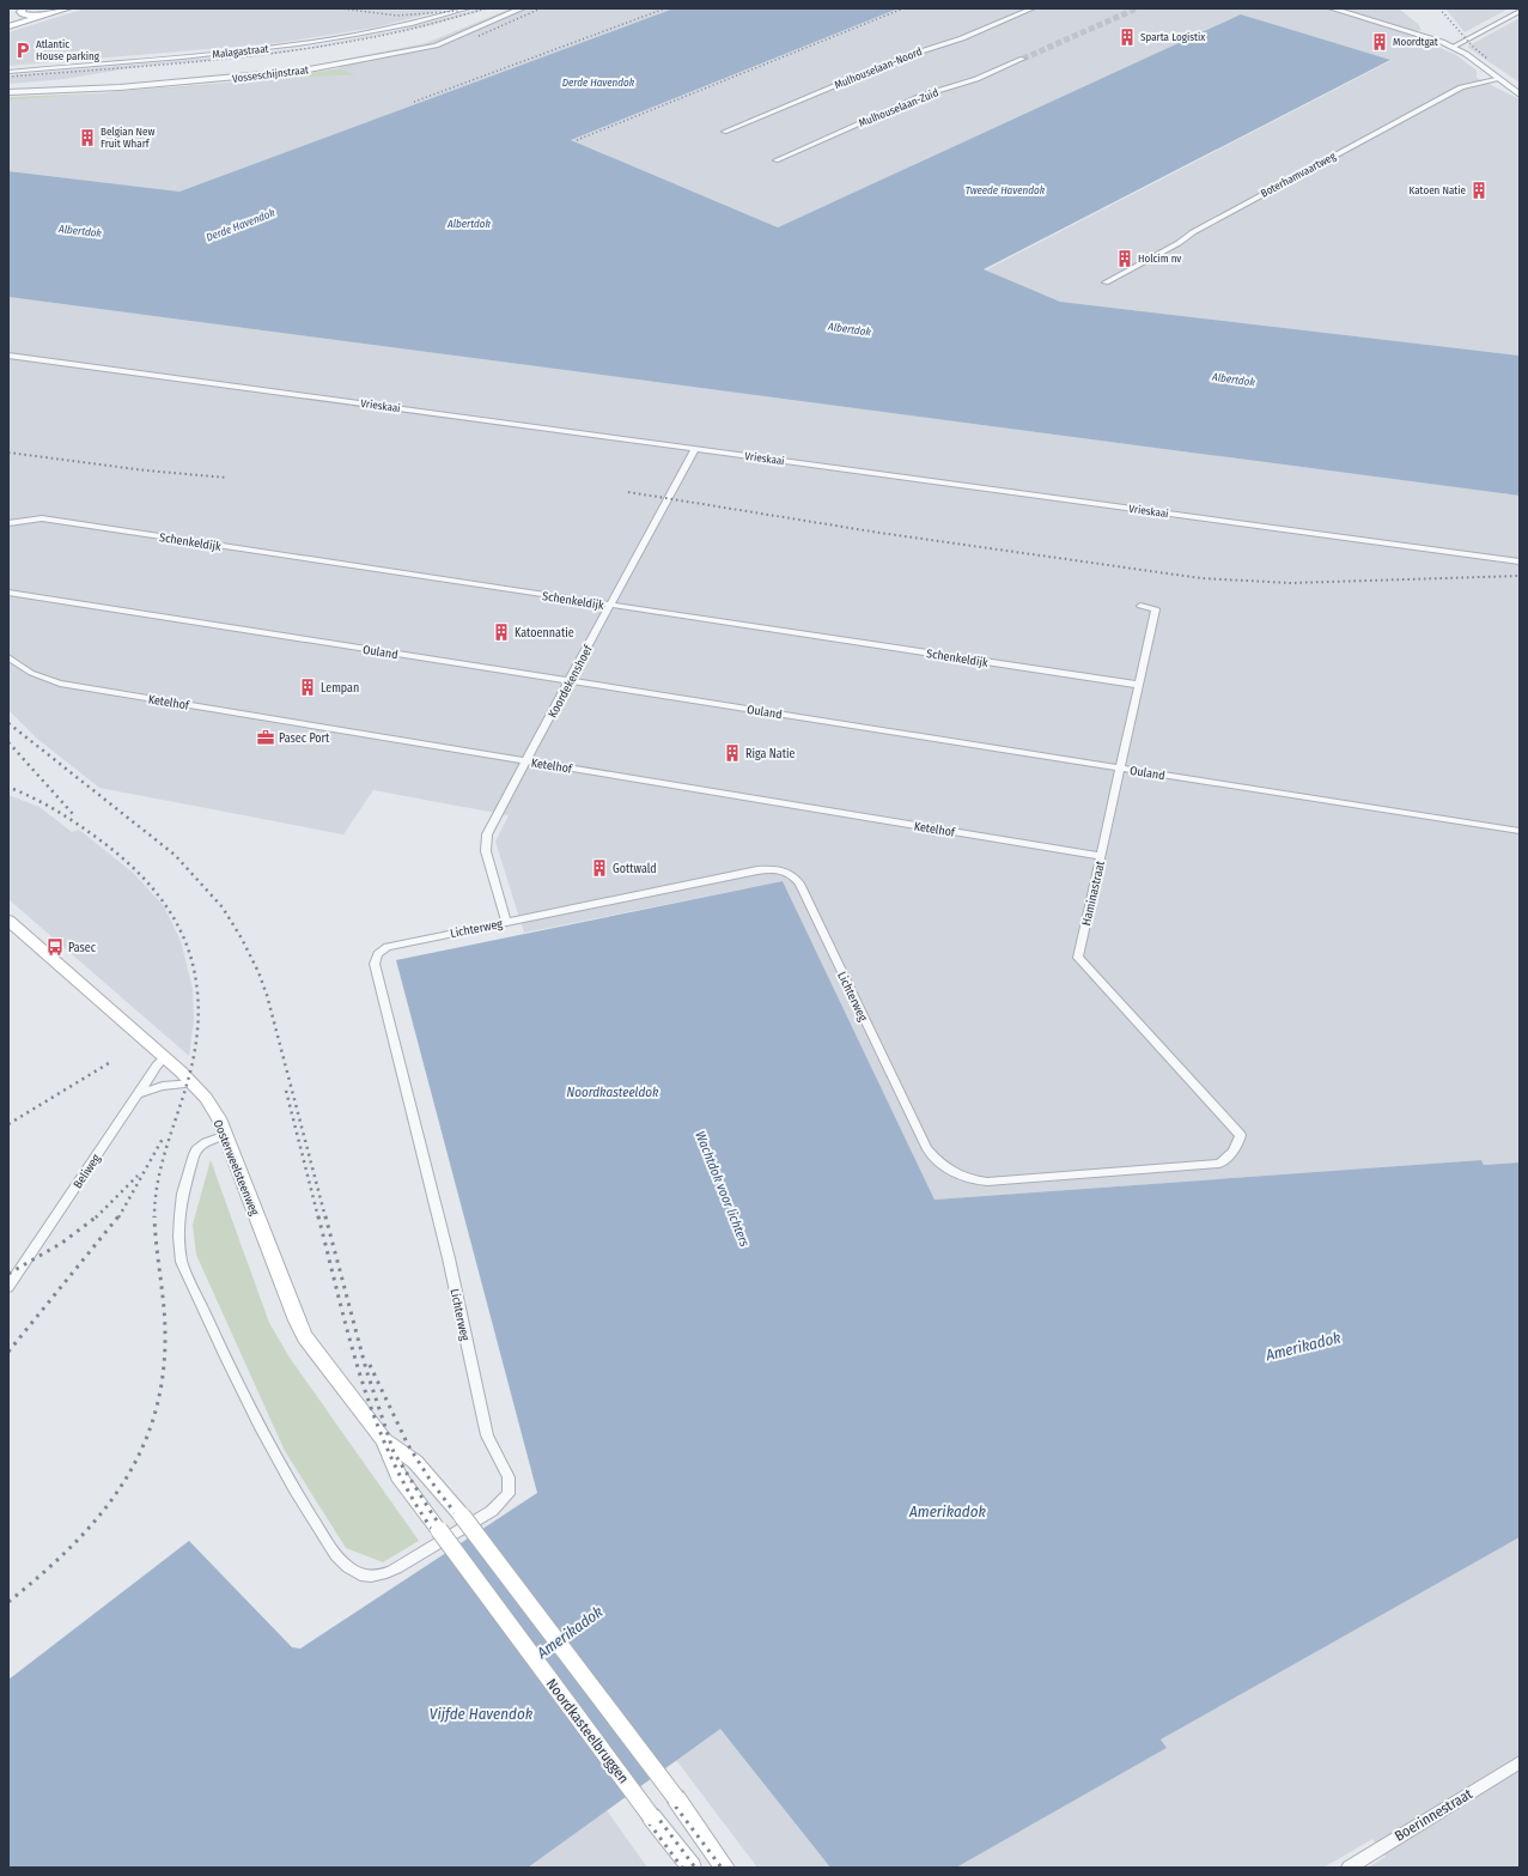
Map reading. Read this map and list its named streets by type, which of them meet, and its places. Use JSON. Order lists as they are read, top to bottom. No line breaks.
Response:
{"streets":{"main road":["Oosterweelsteenweg","Noordkasteelbruggen"],"street":["Malagastraat","Mulhouselaan-Noord","Vosseschijnstraat","Mulhouselaan-Zuid","Boterhamvaartweg","Vrieskaai","Schenkeldijk","Ouland","Koordekenshoef","Ketelhof","Haminastraat","Lichterweg","Beliweg","Boerinnestraat"]},"crossings":[["Vrieskaai","Koordekenshoef"],["Schenkeldijk","Koordekenshoef"],["Schenkeldijk","Haminastraat"],["Ouland","Koordekenshoef"],["Ouland","Haminastraat"],["Koordekenshoef","Ketelhof"],["Koordekenshoef","Lichterweg"],["Ketelhof","Haminastraat"],["Haminastraat","Lichterweg"],["Lichterweg","Oosterweelsteenweg"],["Oosterweelsteenweg","Beliweg"],["Oosterweelsteenweg","Noordkasteelbruggen"]],"water":["Derde Havendok","Tweede Havendok","Albertdok","Noordkasteeldok","Wachtdok voor lichters","Amerikadok","Vijfde Havendok"],"places":{"building":["Sparta Logistix","Moordtgat","Belgian New Fruit Wharf","Katoen Natie","Holcim nv","Katoennatie","Lempan","Riga Natie","Gottwald"],"parking":["Atlantic House parking"],"office":["Pasec Port"],"bus stop":["Pasec"]}}
